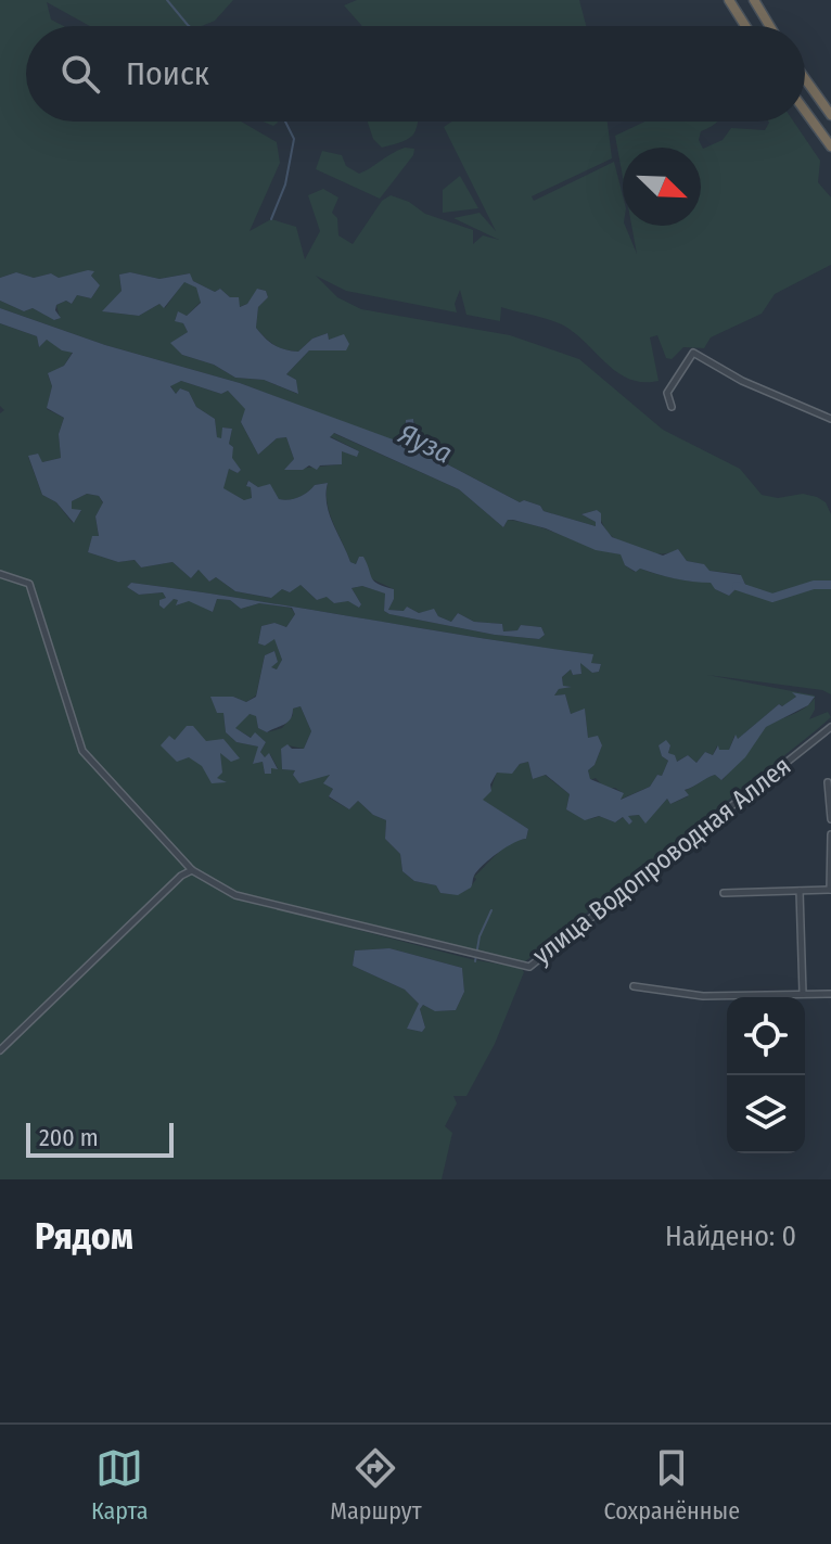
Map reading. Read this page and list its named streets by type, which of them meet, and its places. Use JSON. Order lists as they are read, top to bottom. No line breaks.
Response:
{"streets":{"street":["улица Водопроводная Аллея"]},"water":["Яуза"],"scale_bar":"200 m","north":"bottom right","page":{"search":"Поиск","scale":"200 m","heading":["Рядом","Найдено: 0"],"nav":["Карта","Маршрут","Сохранённые"]}}
